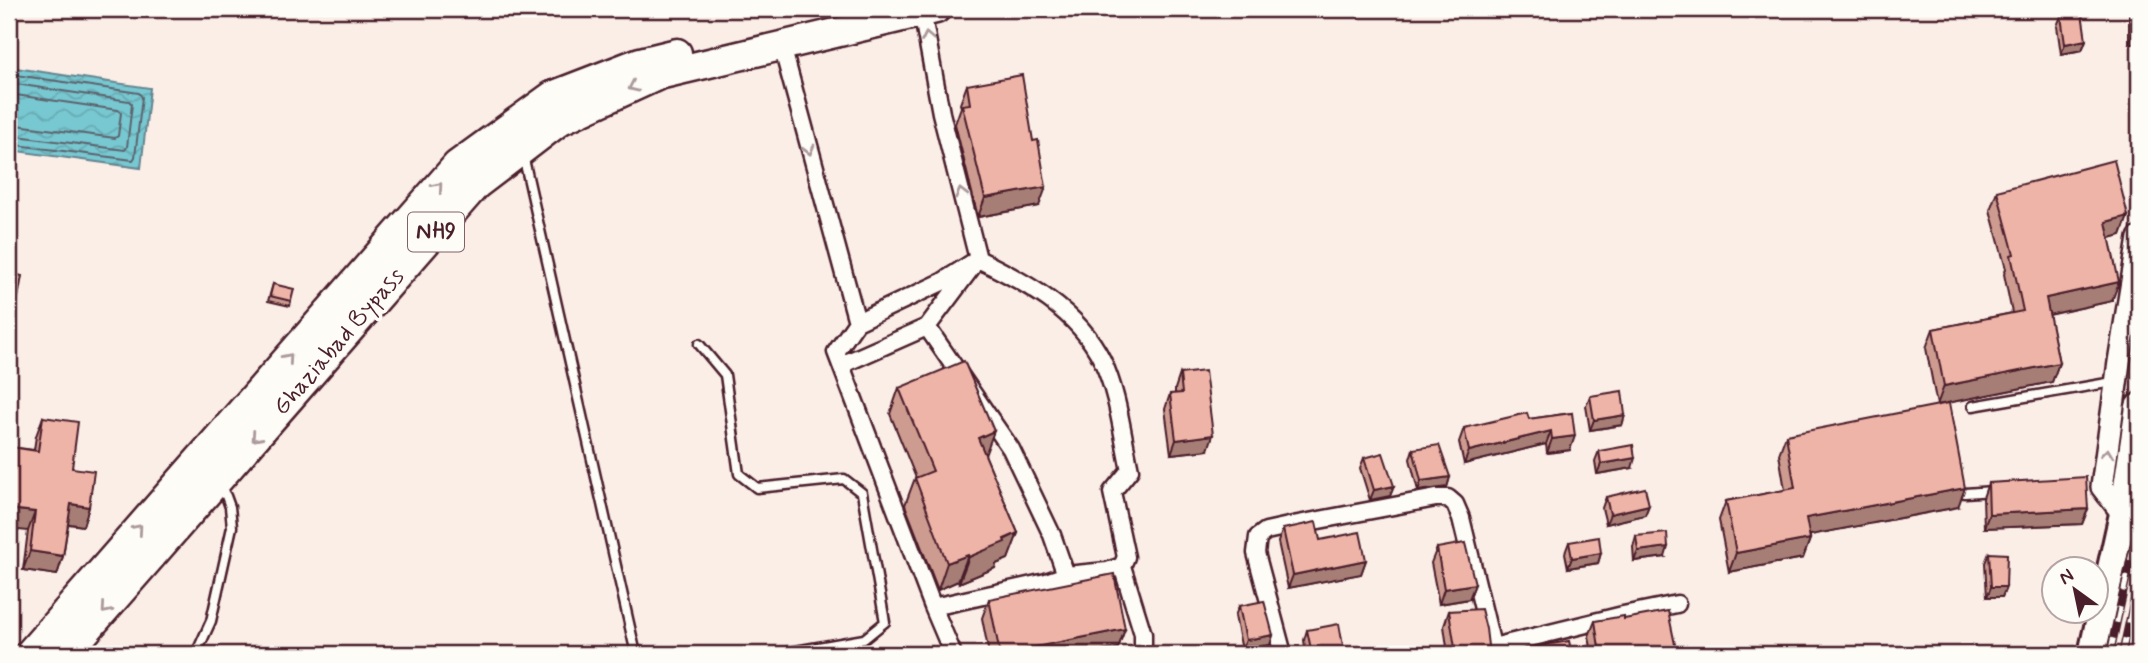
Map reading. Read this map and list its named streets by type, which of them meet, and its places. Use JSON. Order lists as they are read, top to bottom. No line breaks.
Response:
{"streets":{"highway":["NH9","Ghaziabad Bypass"]},"north":"top left"}
